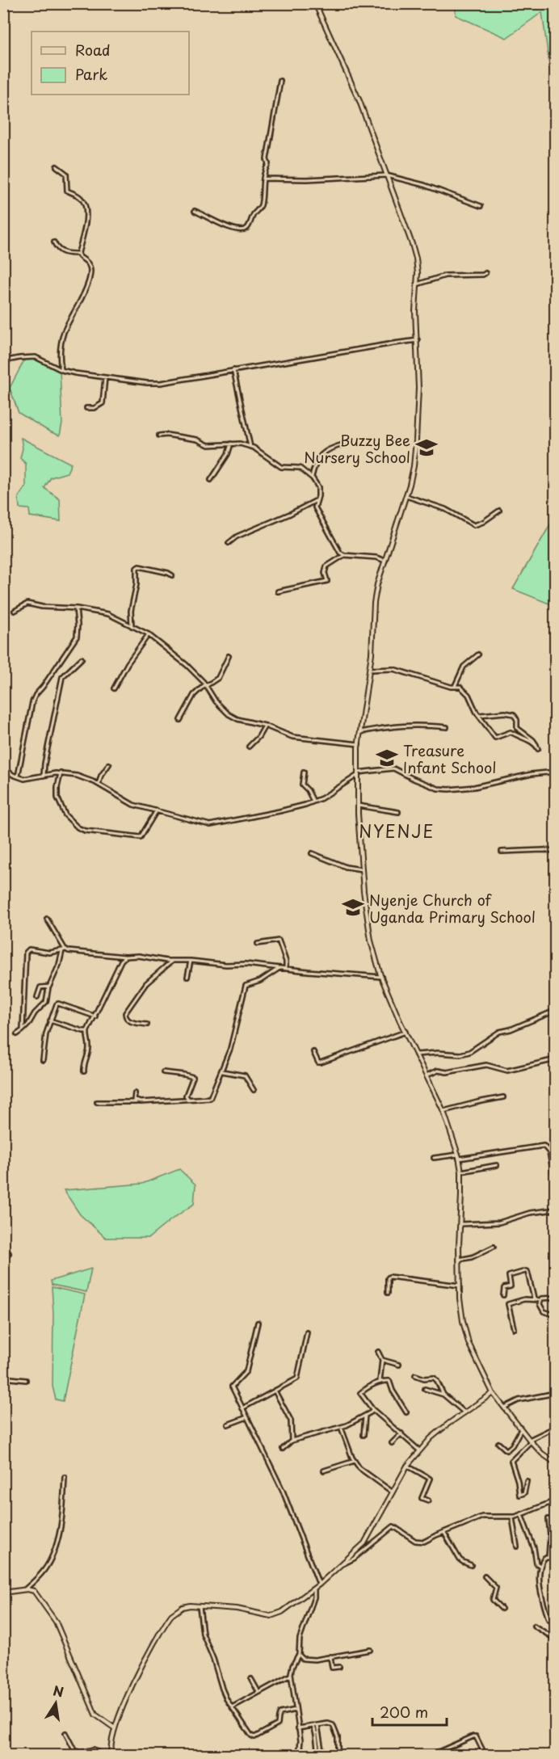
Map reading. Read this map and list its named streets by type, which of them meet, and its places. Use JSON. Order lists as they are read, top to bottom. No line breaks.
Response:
{"districts":["NYENJE"],"places":{"school or university":["Buzzy Bee Nursery School","Treasure Infant School","Nyenje Church of Uganda Primary School"]},"legend":["Road","Park"],"scale_bar":"200 m","north":"top"}
